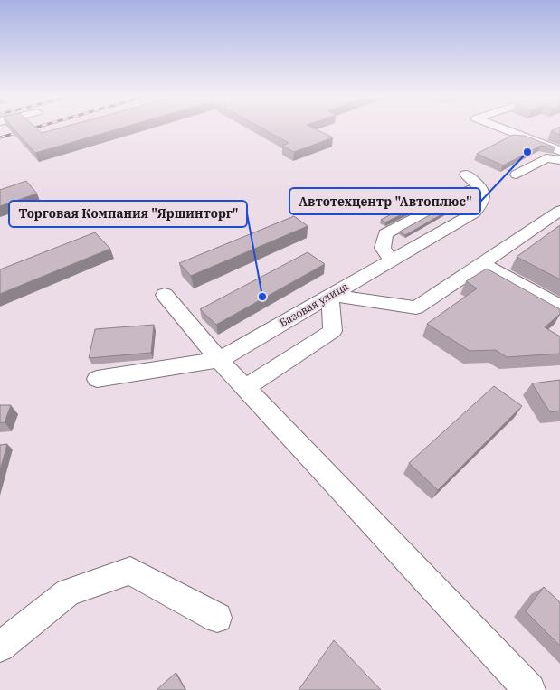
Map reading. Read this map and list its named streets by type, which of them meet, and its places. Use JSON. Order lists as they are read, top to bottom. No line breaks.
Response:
{"streets":{"street":["Базовая улица"]},"places":["Автотехцентр \"Автоплюс\"","Торговая Компания \"Яршинторг\""]}
